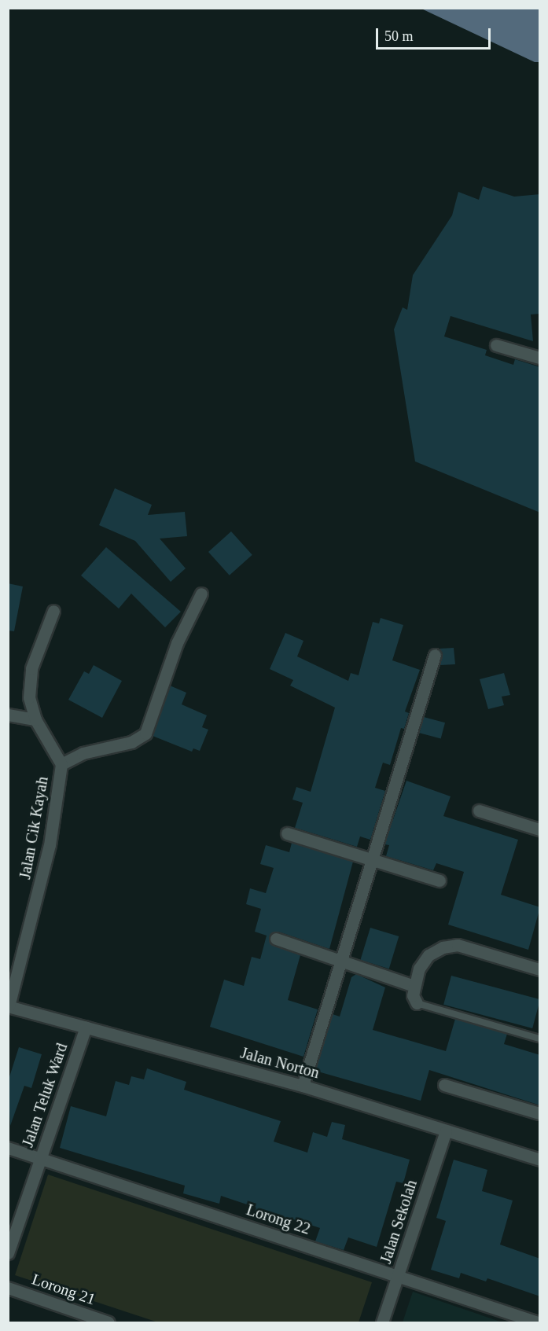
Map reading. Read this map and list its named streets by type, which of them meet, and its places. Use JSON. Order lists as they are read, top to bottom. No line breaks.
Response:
{"streets":{"street":["Jalan Cik Kayah","Jalan Norton","Jalan Teluk Ward","Lorong 22","Jalan Sekolah","Lorong 21"]},"crossings":[["Jalan Cik Kayah","Jalan Norton"],["Jalan Norton","Jalan Teluk Ward"],["Jalan Norton","Jalan Sekolah"],["Jalan Teluk Ward","Lorong 22"],["Lorong 22","Jalan Sekolah"]],"scale_bar":"50 m"}
